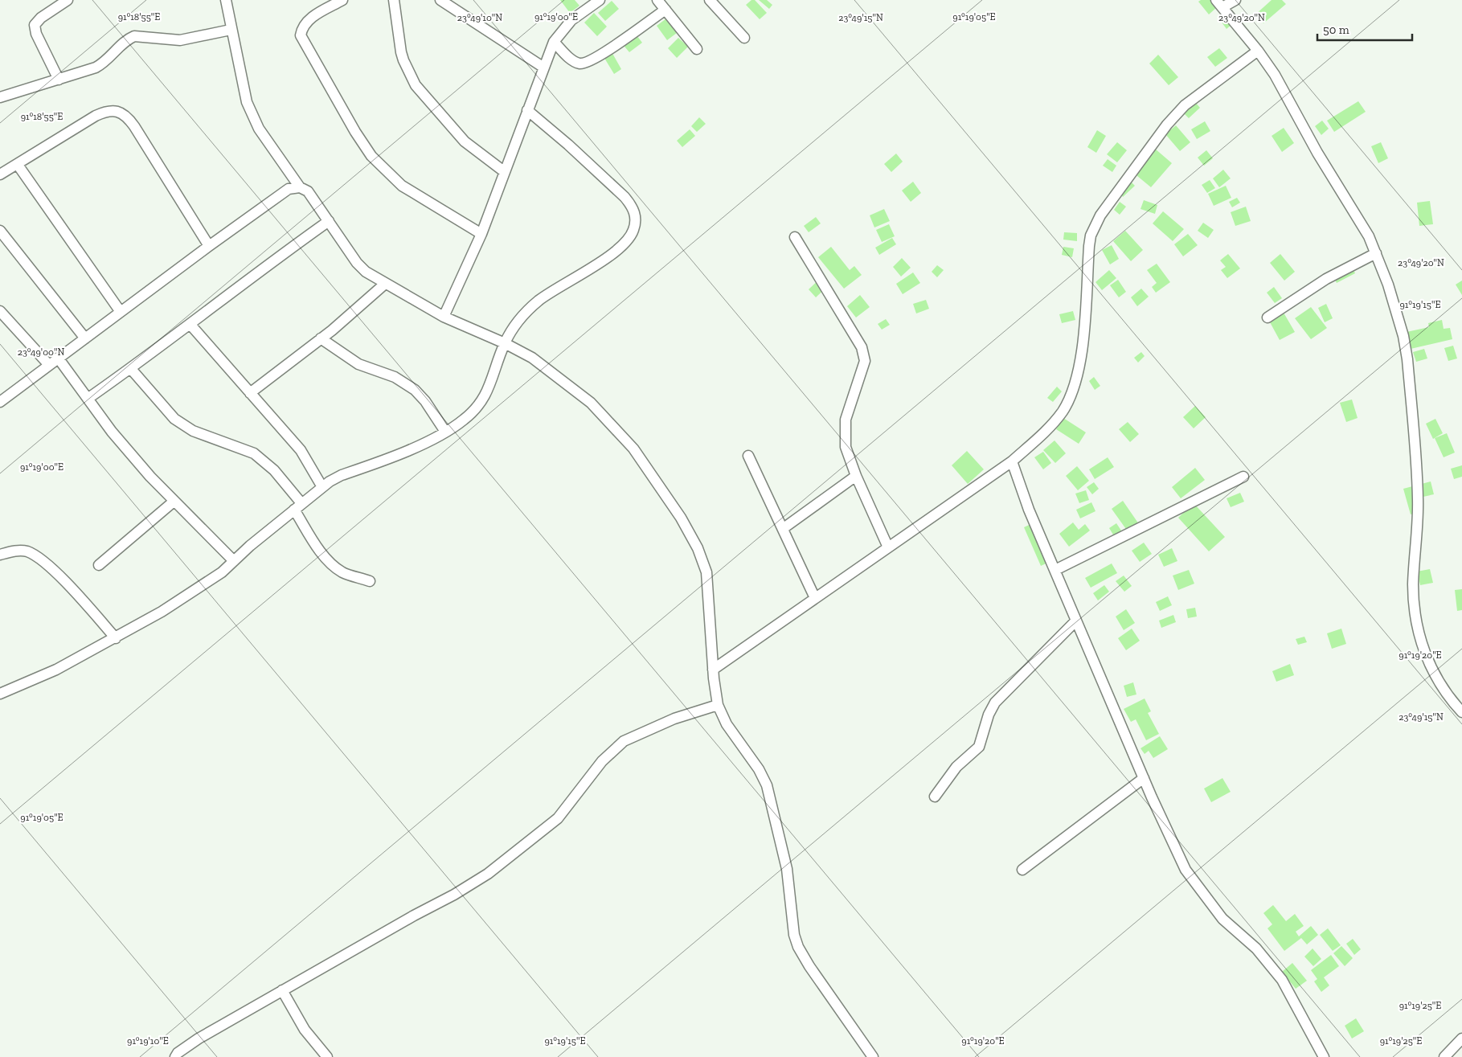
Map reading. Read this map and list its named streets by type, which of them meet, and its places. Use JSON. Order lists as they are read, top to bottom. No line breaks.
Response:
{"scale_bar":"50 m","coordinates":["91°19'00\"E","91°19'05\"E","91°18'55\"E","23°49'10\"N","23°49'15\"N","23°49'20\"N","91°19'15\"E","23°49'00\"N","91°19'20\"E","91°19'25\"E","91°19'10\"E"]}
